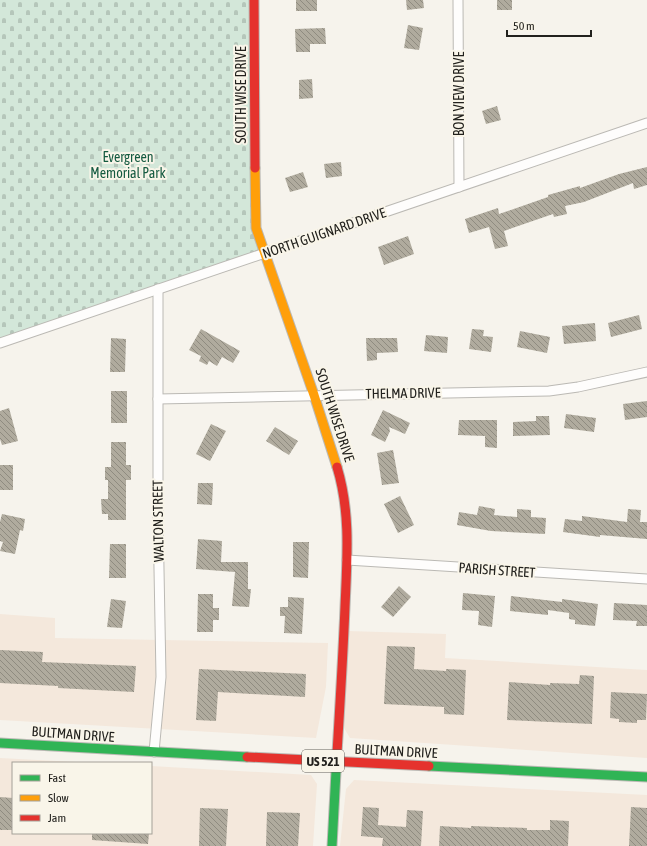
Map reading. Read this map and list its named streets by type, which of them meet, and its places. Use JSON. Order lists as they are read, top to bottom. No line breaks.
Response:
{"streets":{"main road":["SOUTH WISE DRIVE","BULTMAN DRIVE","US 521"],"street":["BON VIEW DRIVE","NORTH GUIGNARD DRIVE","THELMA DRIVE","WALTON STREET","PARISH STREET"]},"crossings":[["BON VIEW DRIVE","NORTH GUIGNARD DRIVE"],["SOUTH WISE DRIVE","NORTH GUIGNARD DRIVE"],["SOUTH WISE DRIVE","THELMA DRIVE"],["SOUTH WISE DRIVE","PARISH STREET"],["SOUTH WISE DRIVE","BULTMAN DRIVE"],["NORTH GUIGNARD DRIVE","WALTON STREET"],["THELMA DRIVE","WALTON STREET"],["WALTON STREET","BULTMAN DRIVE"]],"parks":["Evergreen Memorial Park"],"legend":["Fast","Slow","Jam"],"scale_bar":"50 m"}
